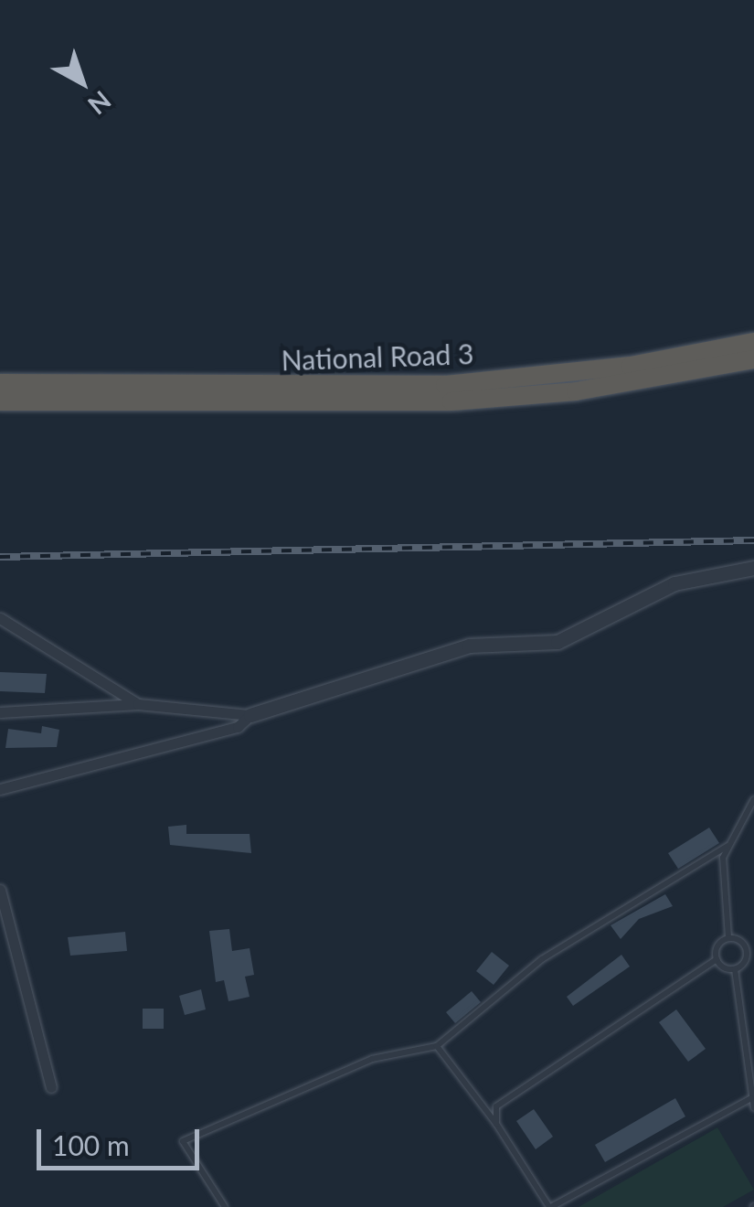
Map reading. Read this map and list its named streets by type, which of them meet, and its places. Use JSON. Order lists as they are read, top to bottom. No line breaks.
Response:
{"streets":{"highway":["National Road 3"]},"scale_bar":"100 m","north":"bottom right"}
